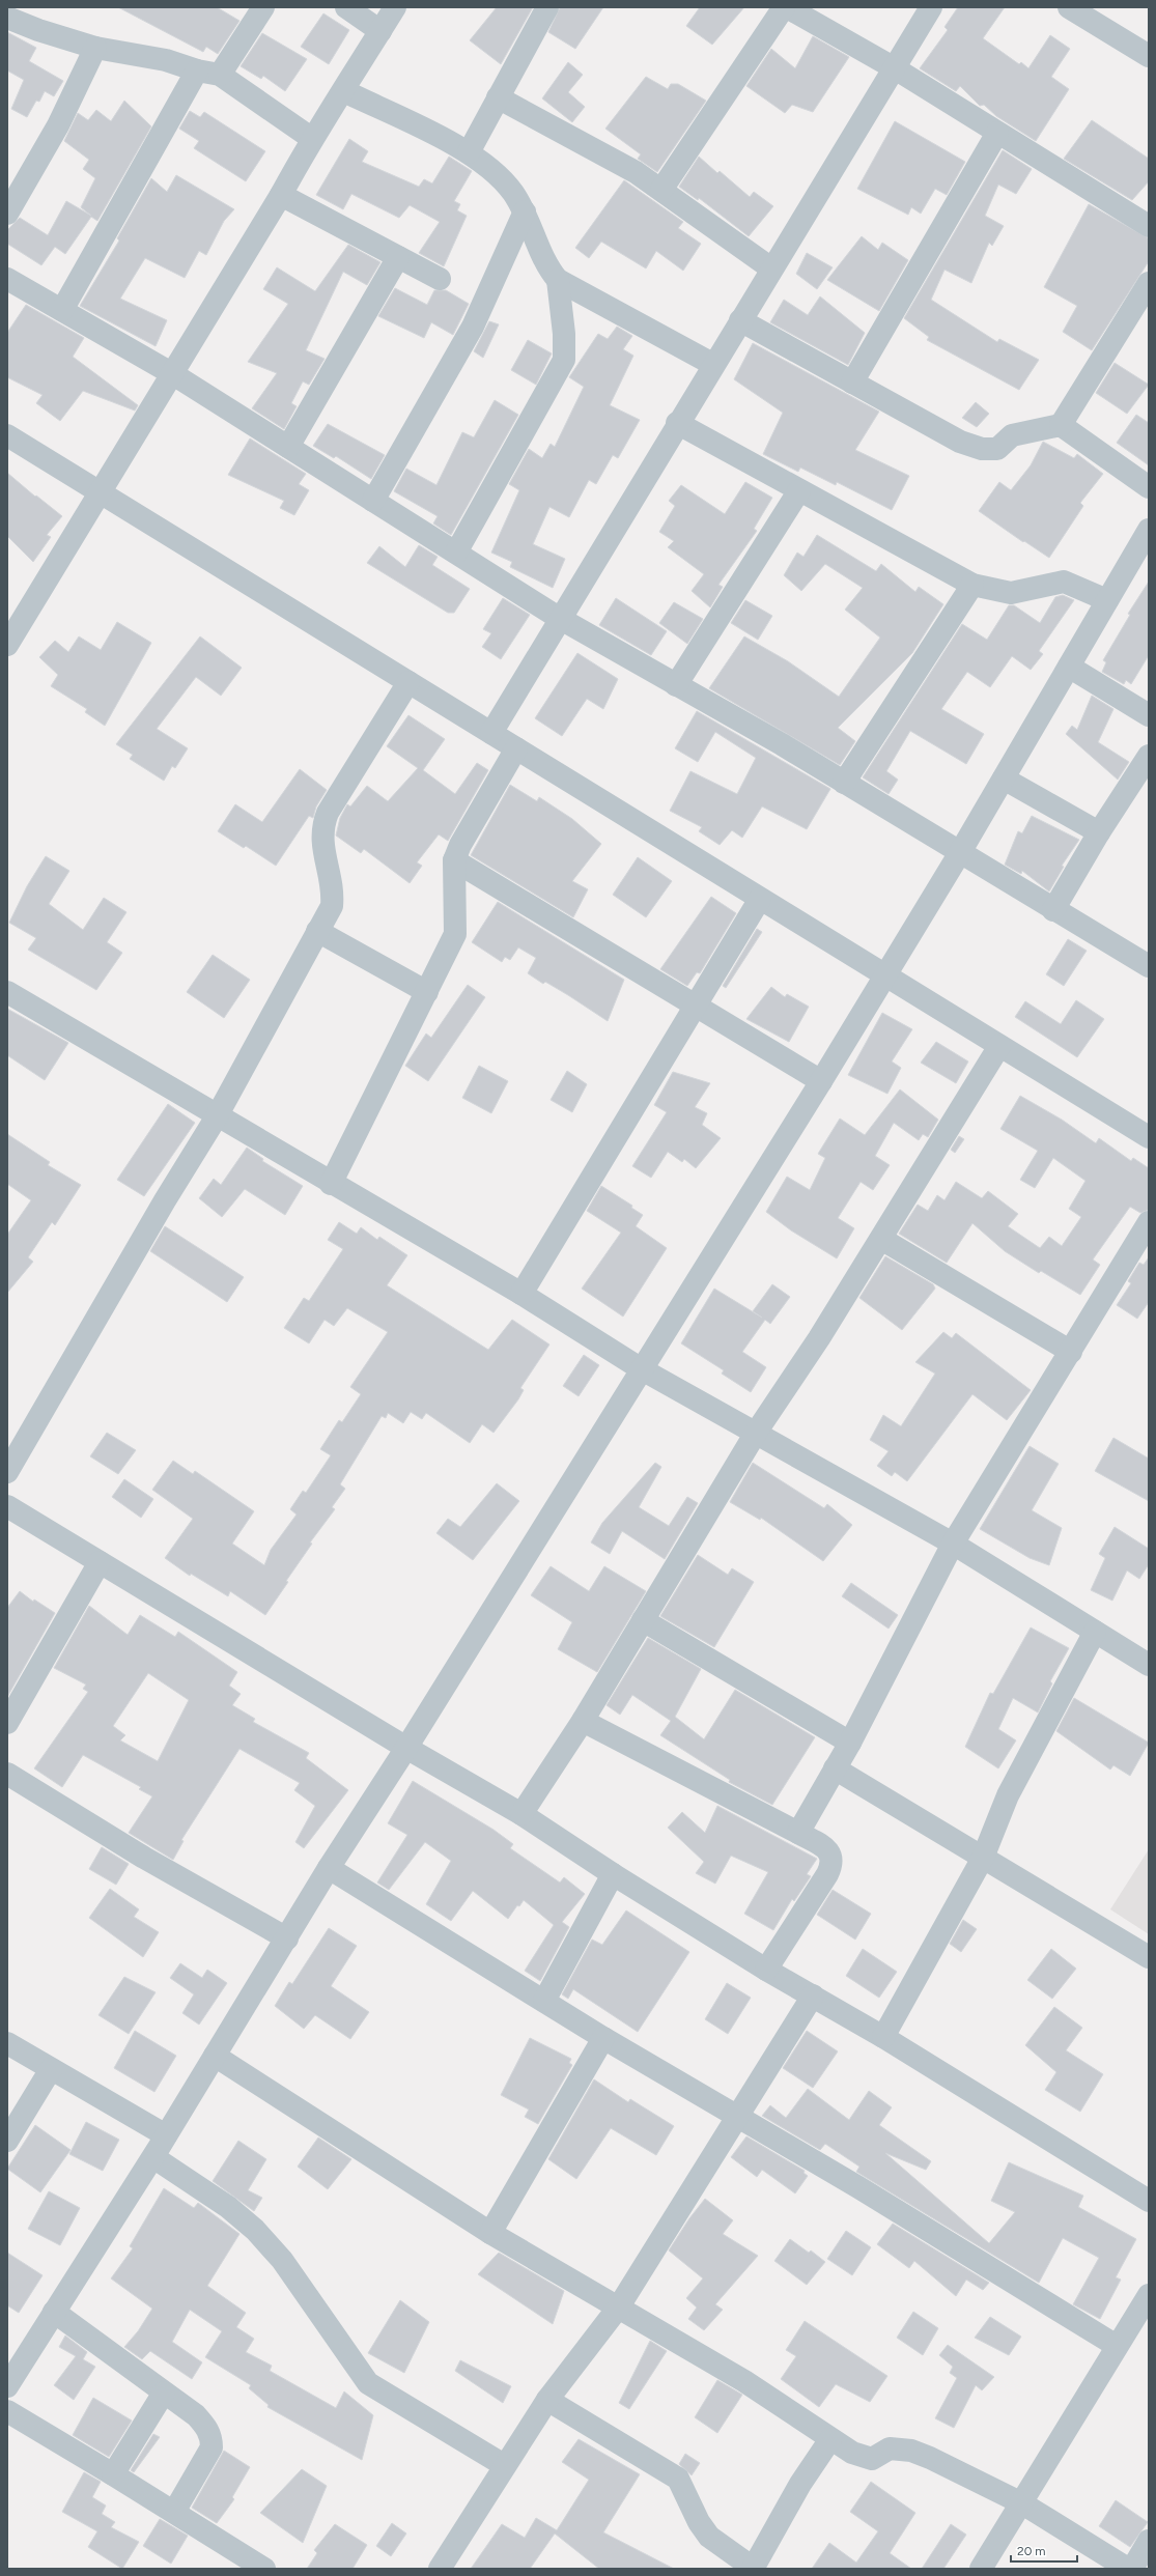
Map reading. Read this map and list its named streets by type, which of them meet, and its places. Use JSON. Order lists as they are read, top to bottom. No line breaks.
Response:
{"scale_bar":"20 m"}
